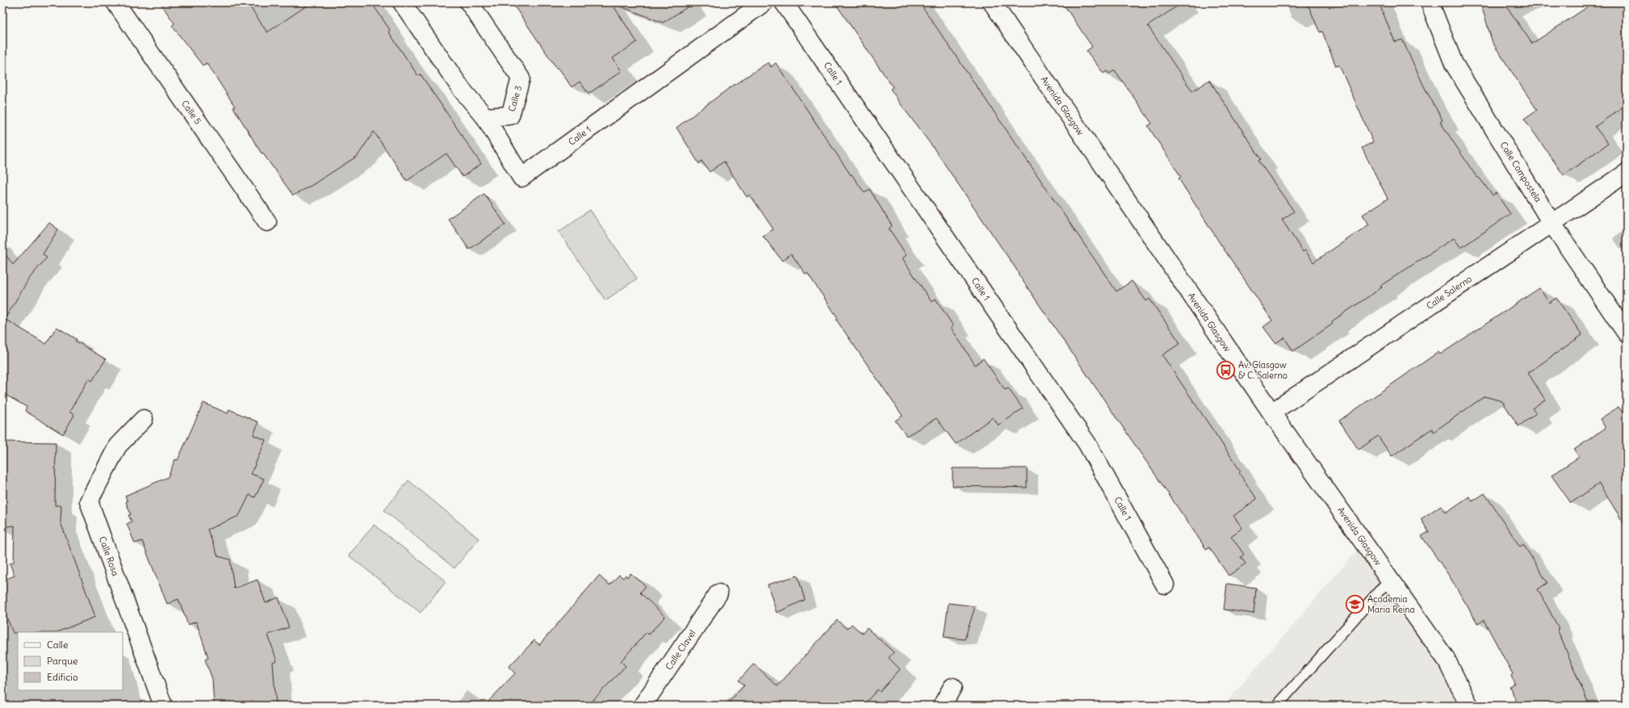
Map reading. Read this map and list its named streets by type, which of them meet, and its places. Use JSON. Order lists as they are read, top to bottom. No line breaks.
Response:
{"streets":{"street":["Calle 1","Calle 3","Avenida Glasgow","Calle 5","Calle Compostela","Calle Salerno","Calle Rosa","Calle Clavel"]},"crossings":[["Calle 1","Calle 3"],["Avenida Glasgow","Calle Salerno"],["Calle Compostela","Calle Salerno"]],"places":{"bus stop":["Av. Glasgow & C. Salerno"],"school or university":["Academia Maria Reina"]},"legend":["Calle","Parque","Edificio"]}
